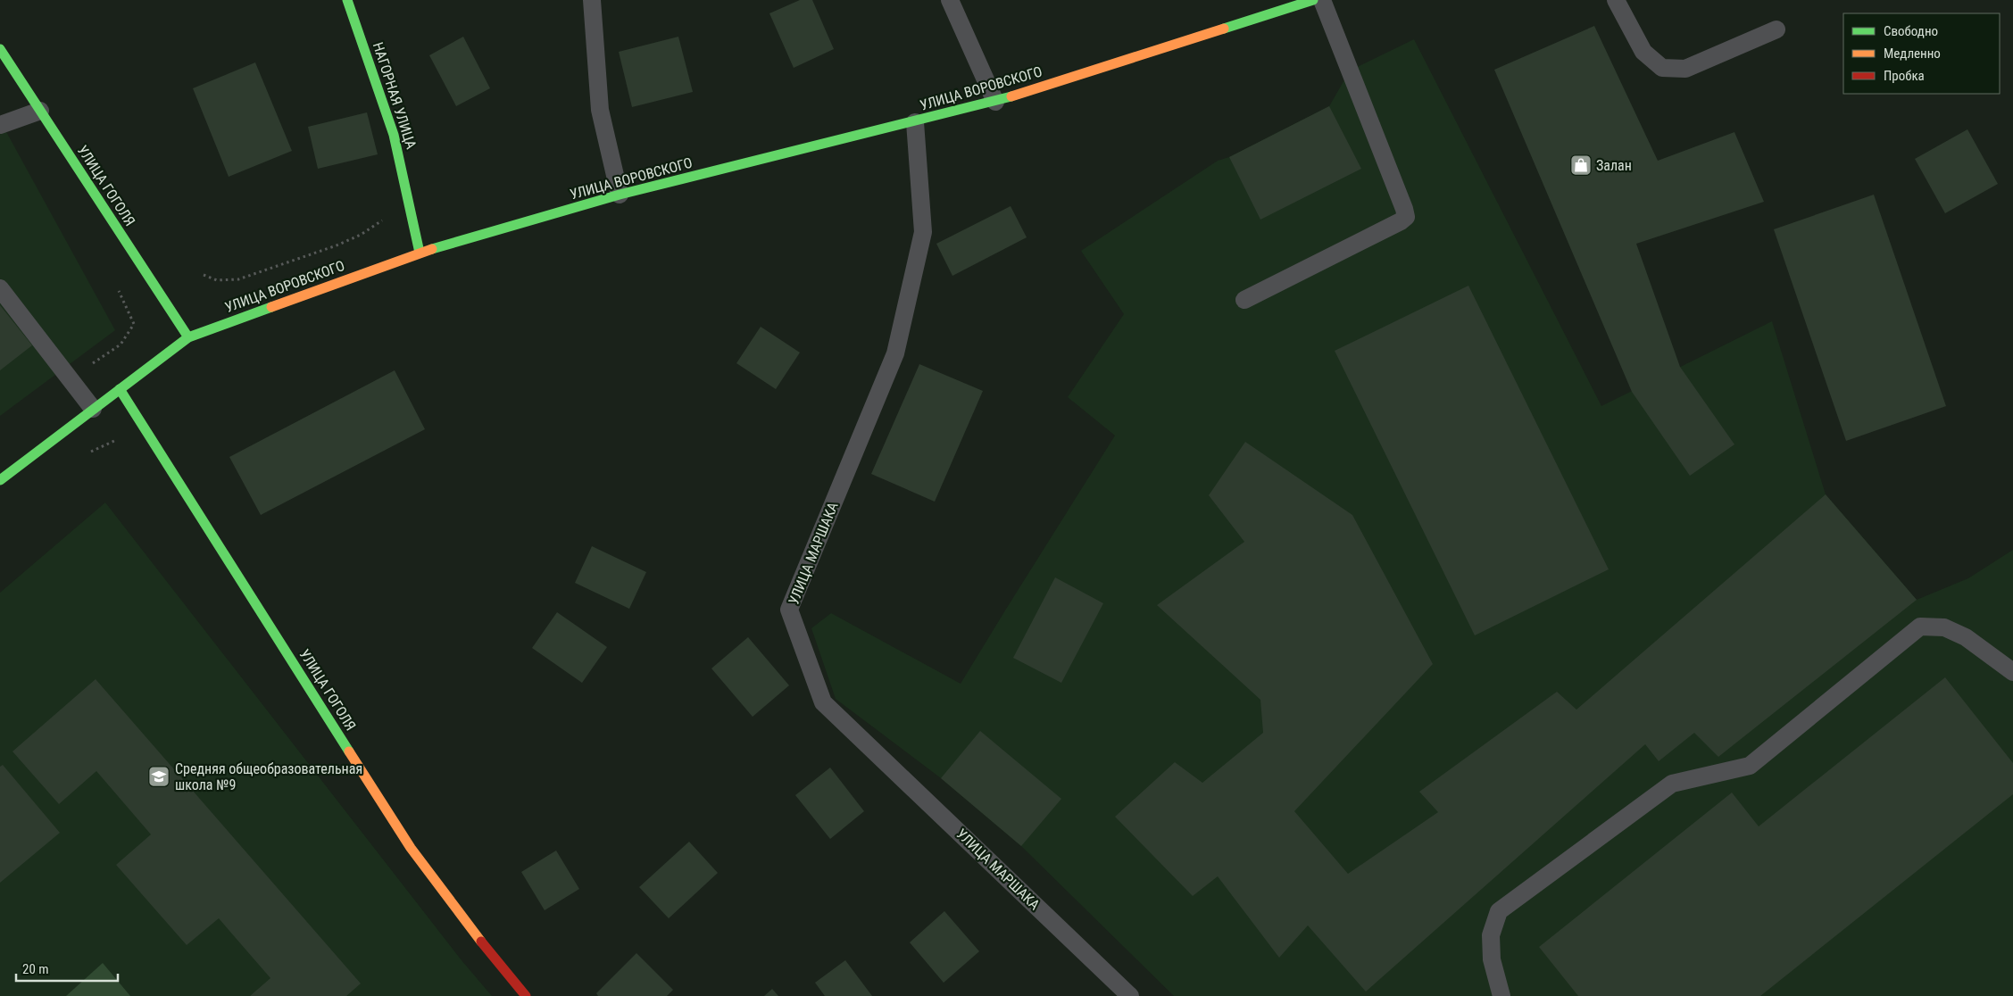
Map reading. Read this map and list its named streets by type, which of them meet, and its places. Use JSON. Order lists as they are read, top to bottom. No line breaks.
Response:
{"streets":{"street":["УЛИЦА ВОРОВСКОГО","НАГОРНАЯ УЛИЦА","УЛИЦА ГОГОЛЯ"],"lane":["УЛИЦА МАРШАКА"]},"crossings":[["УЛИЦА ВОРОВСКОГО","НАГОРНАЯ УЛИЦА"],["УЛИЦА ВОРОВСКОГО","УЛИЦА ГОГОЛЯ"],["УЛИЦА ВОРОВСКОГО","УЛИЦА МАРШАКА"]],"places":{"shop":["Залан"],"school or university":["Средняя общеобразовательная школа №9"]},"legend":["Свободно","Медленно","Пробка"],"scale_bar":"20 m"}
